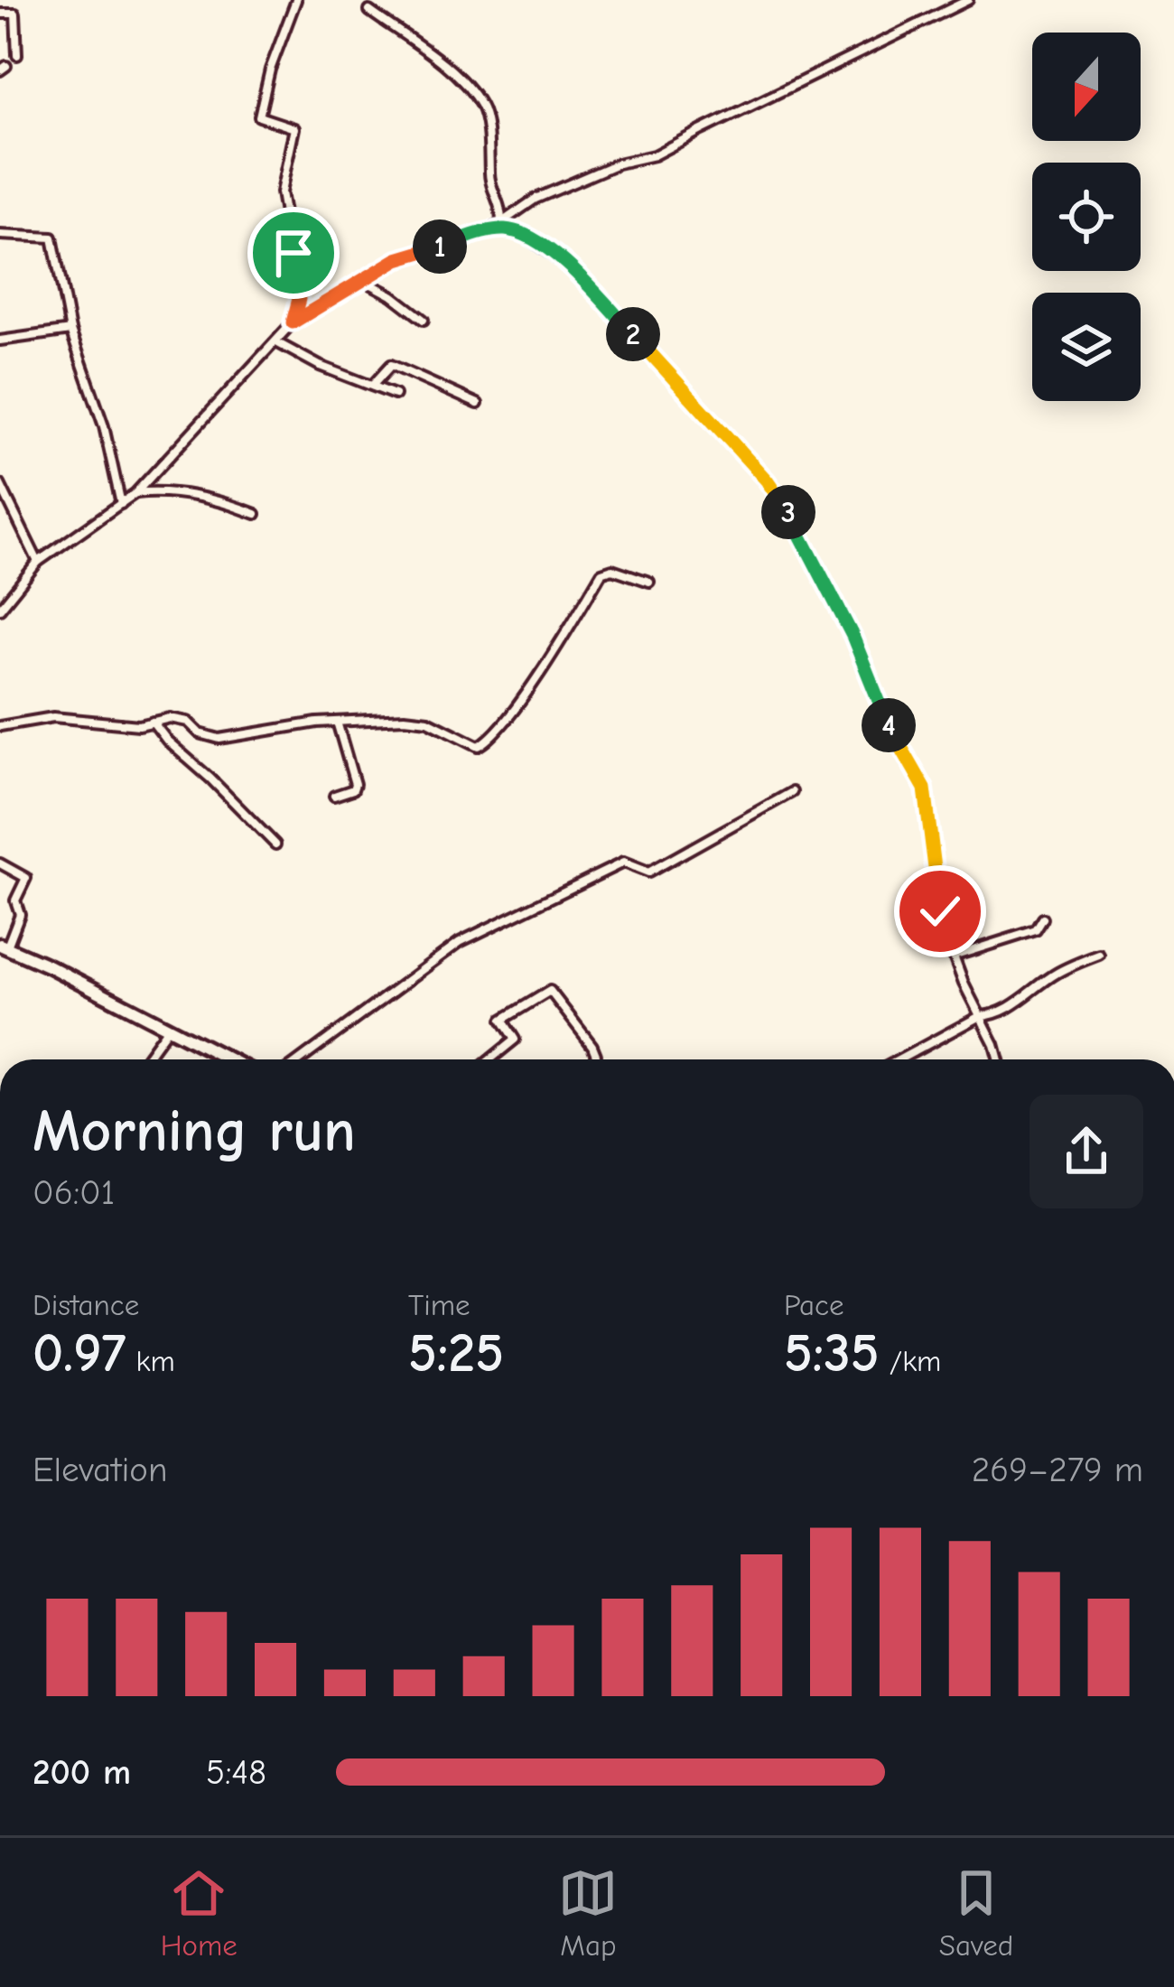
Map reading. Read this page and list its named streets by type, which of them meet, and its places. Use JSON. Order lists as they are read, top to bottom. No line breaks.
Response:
{"north":"bottom","page":{"pins":["1","2","3","4"],"heading":["Morning run","06:01"],"stats":[["Distance","0.97 km"],["Time","5:25"],["Pace","5:35 /km"]],"chart":["Elevation","269–279 m"],"list":[{"name":"200 m","note":"5:48"}],"tabs":["Home","Map","Saved"]}}
